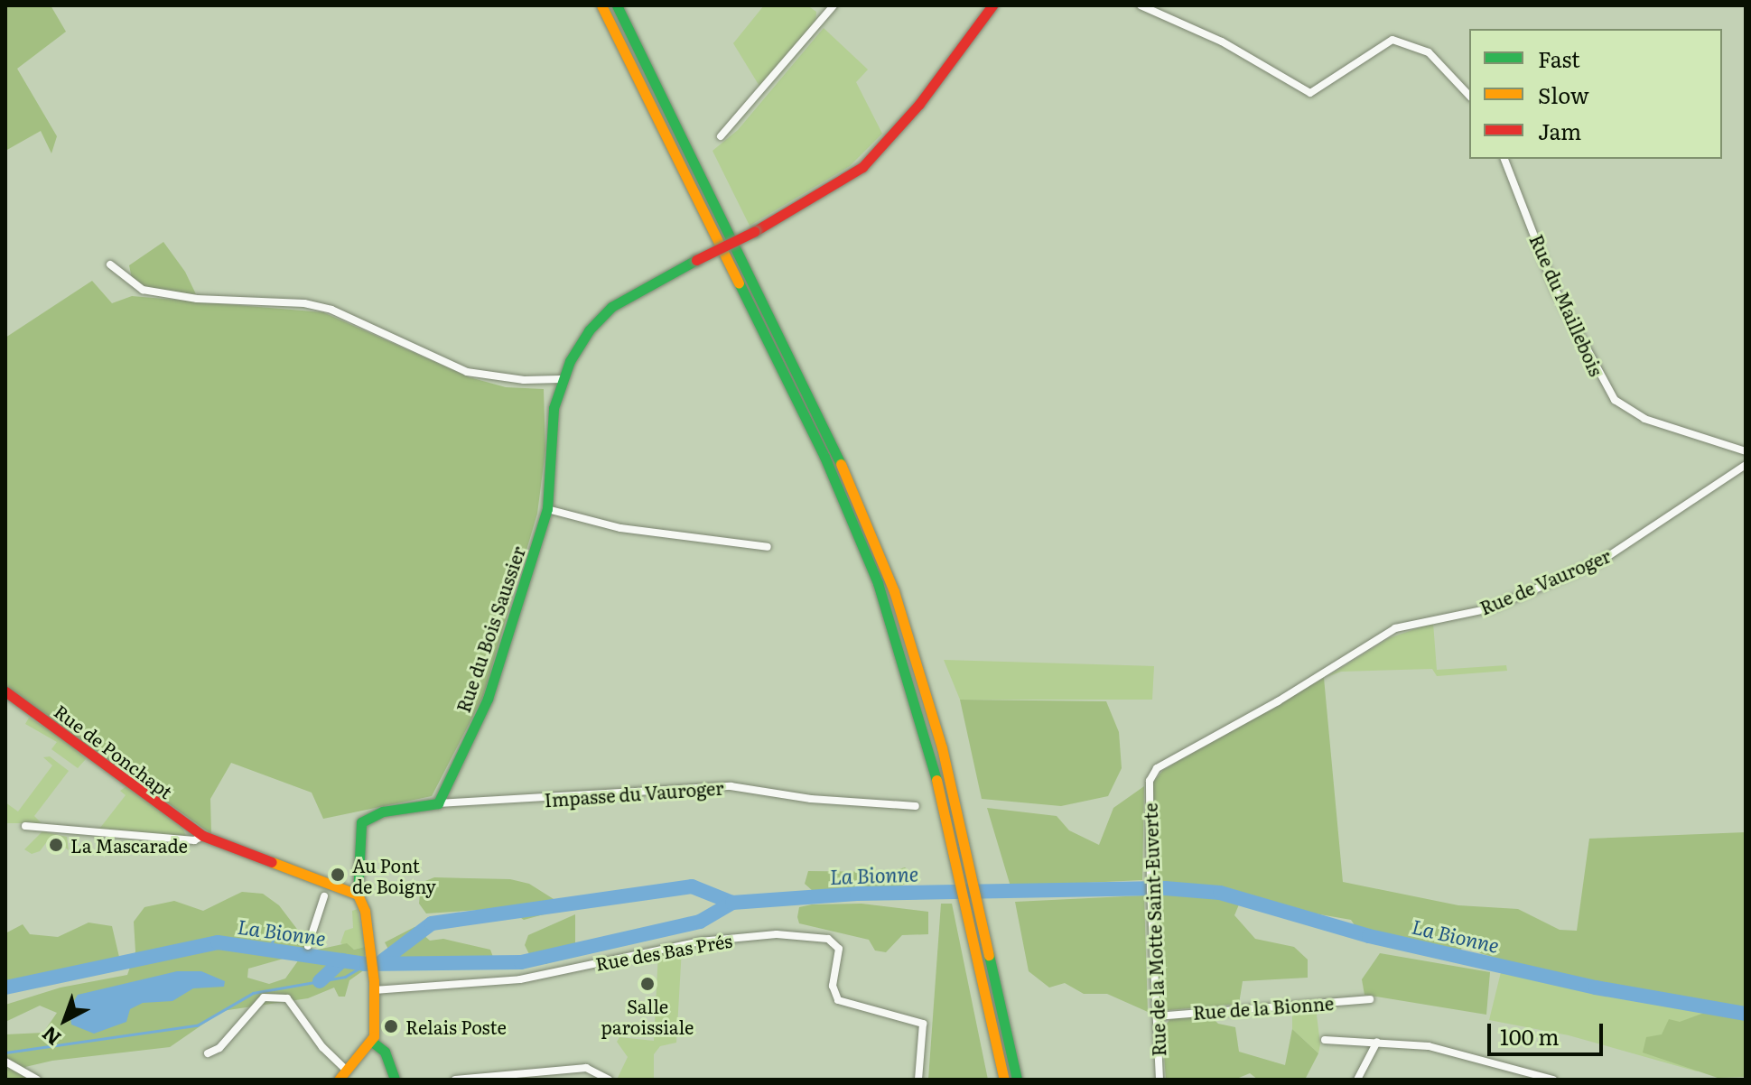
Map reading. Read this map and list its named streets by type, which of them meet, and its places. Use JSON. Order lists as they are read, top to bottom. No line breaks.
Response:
{"streets":{"main road":["Rue du Bois Saussier","Rue de Ponchapt"],"street":["Rue du Maillebois","Rue de Vauroger","Impasse du Vauroger","Rue de la Motte Saint-Euverte","Rue des Bas Prés","Rue de la Bionne"]},"crossings":[["Rue de Vauroger","Rue de la Motte Saint-Euverte"],["Rue du Bois Saussier","Impasse du Vauroger"],["Rue de la Motte Saint-Euverte","Rue de la Bionne"]],"water":["La Bionne"],"places":["La Mascarade","Au Pont de Boigny","Salle paroissiale","Relais Poste"],"legend":["Fast","Slow","Jam"],"scale_bar":"100 m","north":"bottom left"}
